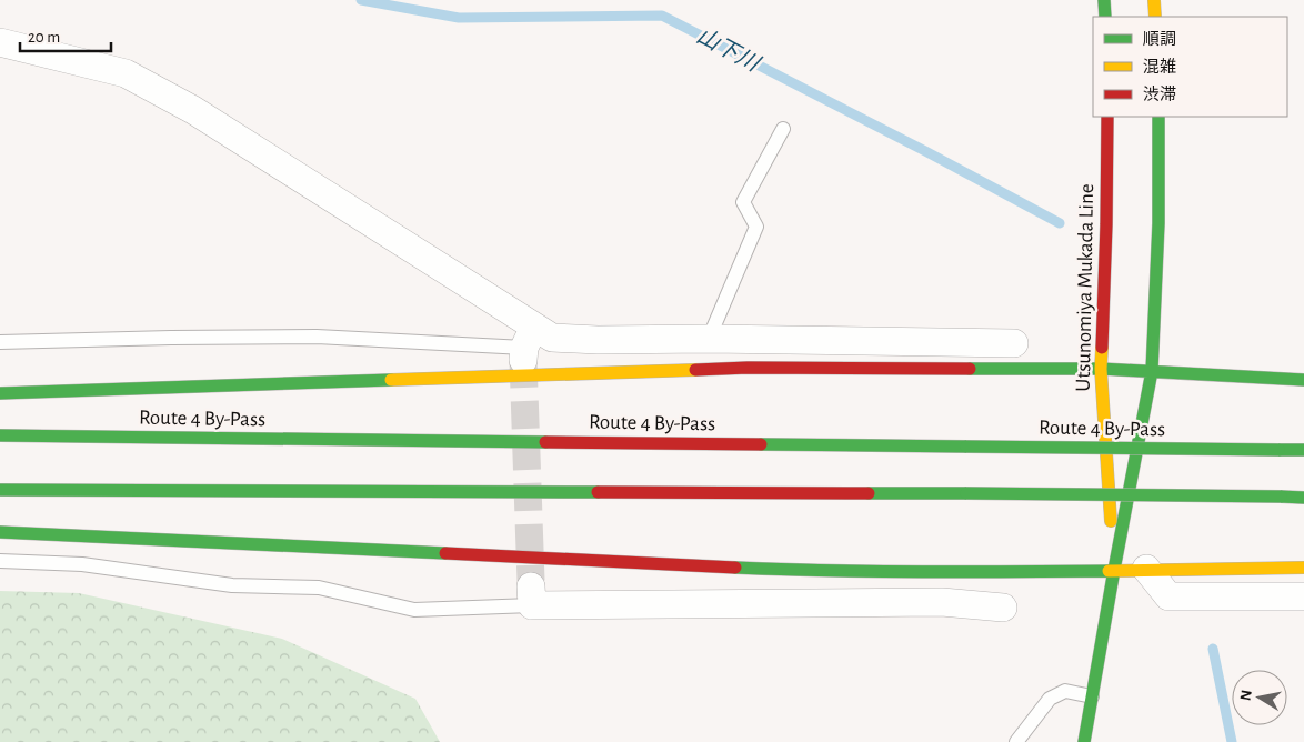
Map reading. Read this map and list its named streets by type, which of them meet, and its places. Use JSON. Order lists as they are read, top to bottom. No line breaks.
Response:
{"streets":{"main road":["Utsunomiya Mukada Line","Route 4 By-Pass"]},"water":["山下川"],"legend":["順調","混雑","渋滞"],"scale_bar":"20 m","north":"left"}
